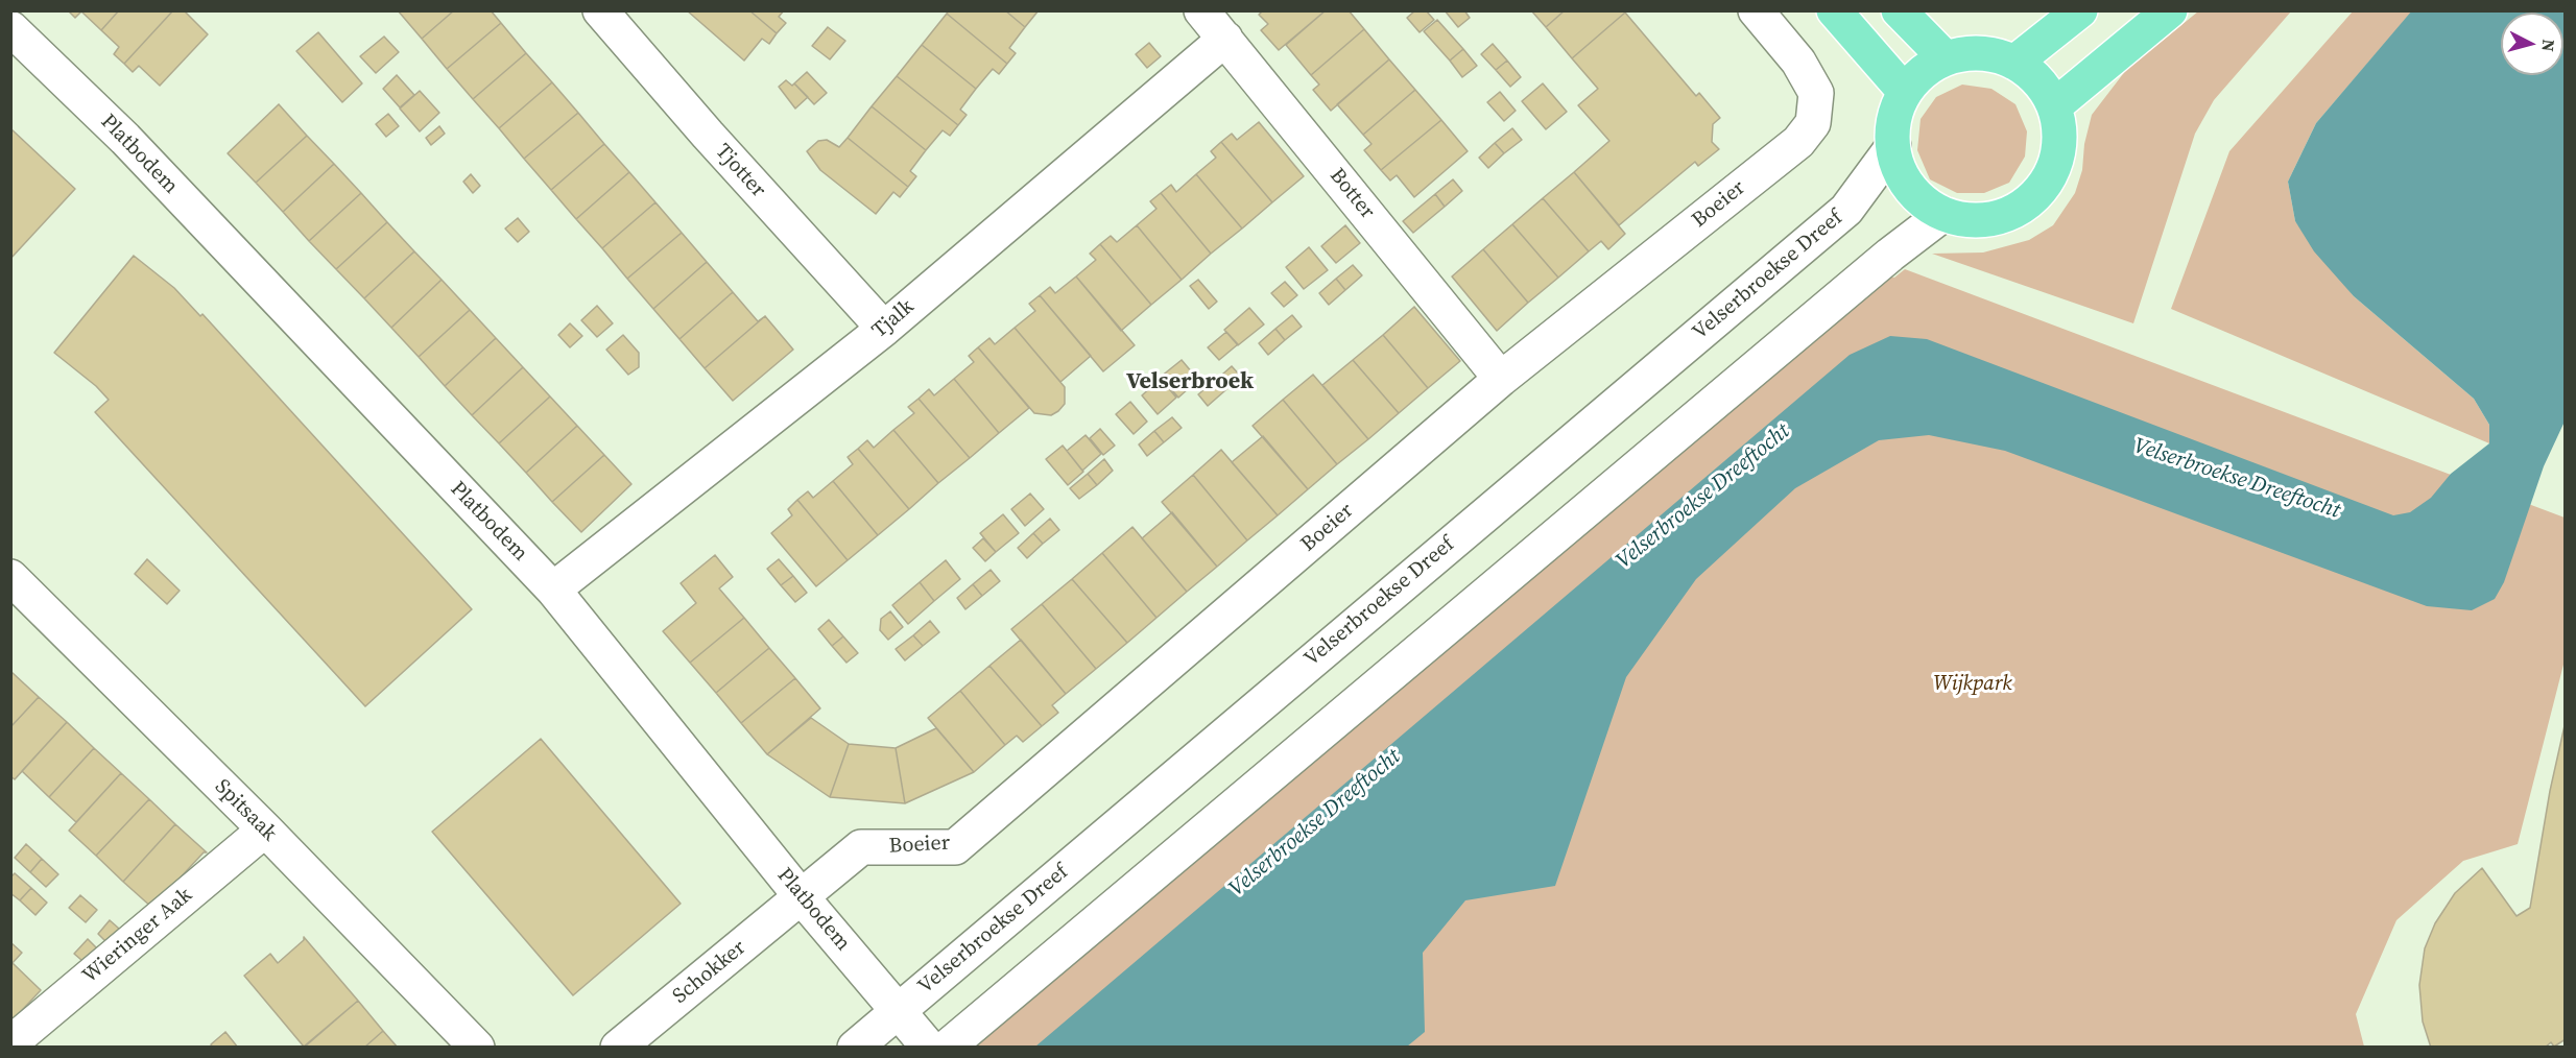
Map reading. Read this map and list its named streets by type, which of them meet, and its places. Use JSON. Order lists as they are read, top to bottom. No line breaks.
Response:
{"streets":{"street":["Platbodem","Tjotter","Botter","Boeier","Velserbroekse Dreef","Tjalk","Spitsaak","Wieringer Aak","Schokker"]},"crossings":[["Platbodem","Boeier"],["Platbodem","Velserbroekse Dreef"],["Platbodem","Tjalk"],["Platbodem","Schokker"],["Tjotter","Tjalk"],["Botter","Boeier"],["Botter","Tjalk"],["Boeier","Schokker"],["Spitsaak","Wieringer Aak"]],"districts":["Velserbroek"],"water":["Velserbroekse Dreeftocht"],"parks":["Wijkpark"],"north":"right"}
